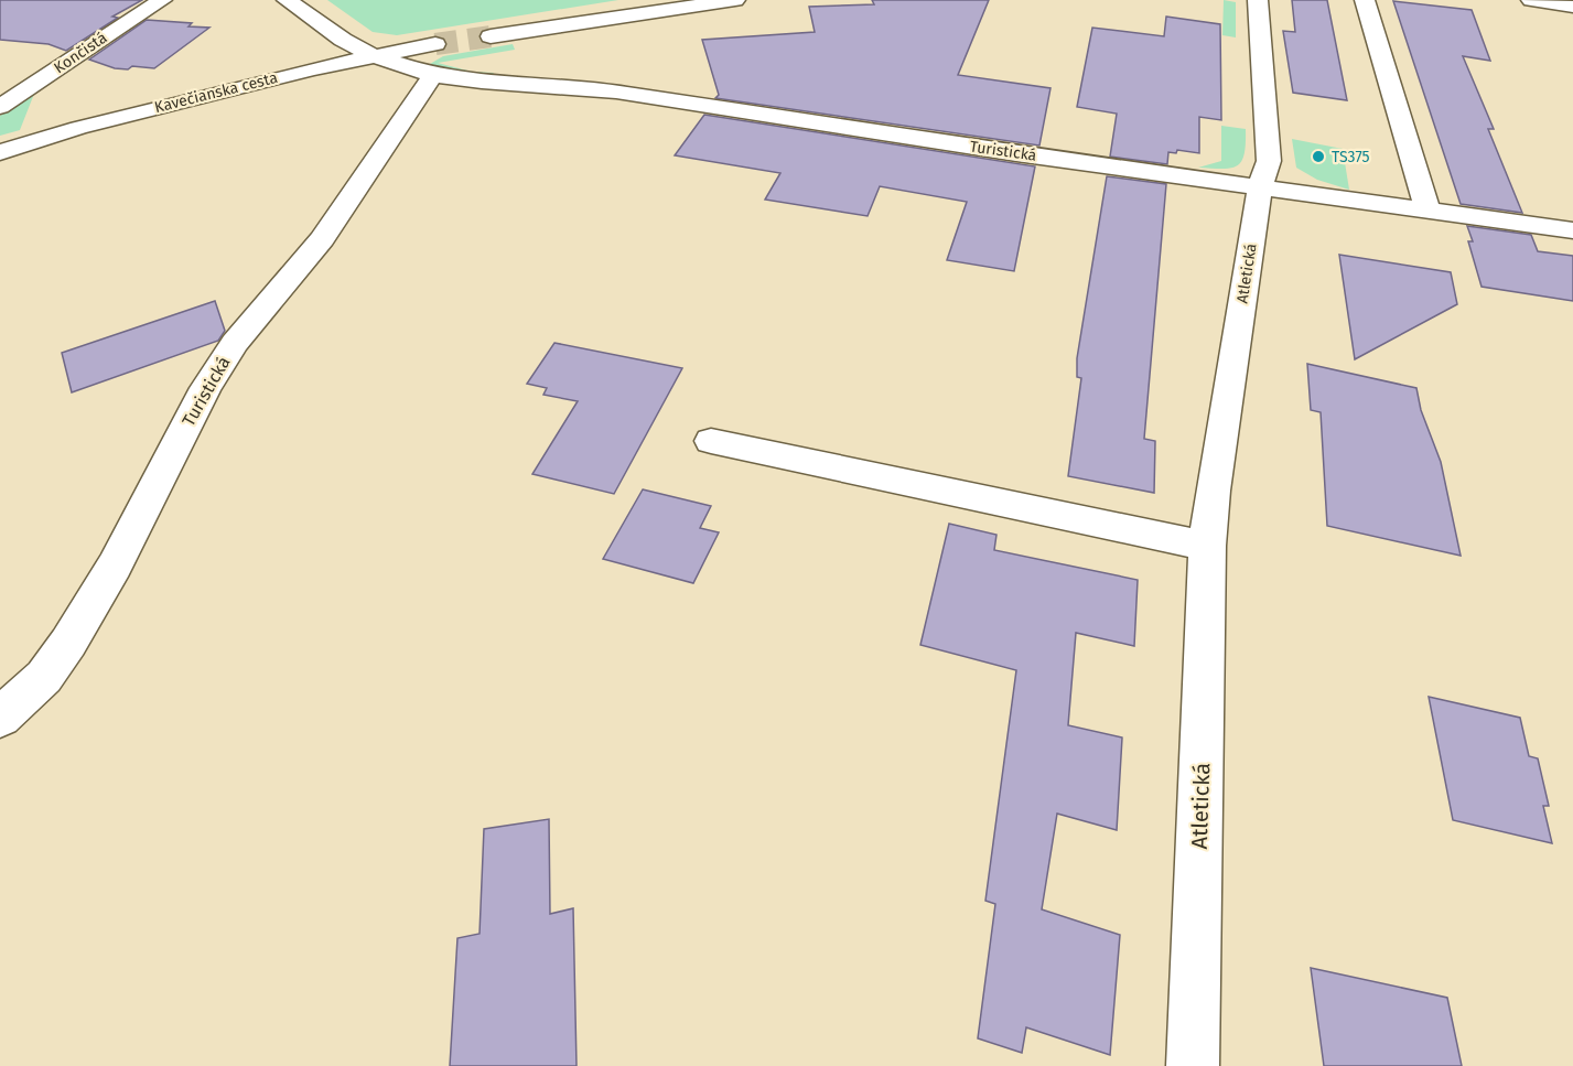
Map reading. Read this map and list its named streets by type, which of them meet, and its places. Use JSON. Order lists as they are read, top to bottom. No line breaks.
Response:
{"streets":{"street":["Končistá","Kavečianska cesta","Turistická","Atletická"]},"crossings":[["Kavečianska cesta","Turistická"],["Turistická","Atletická"]],"places":["TS375"]}
